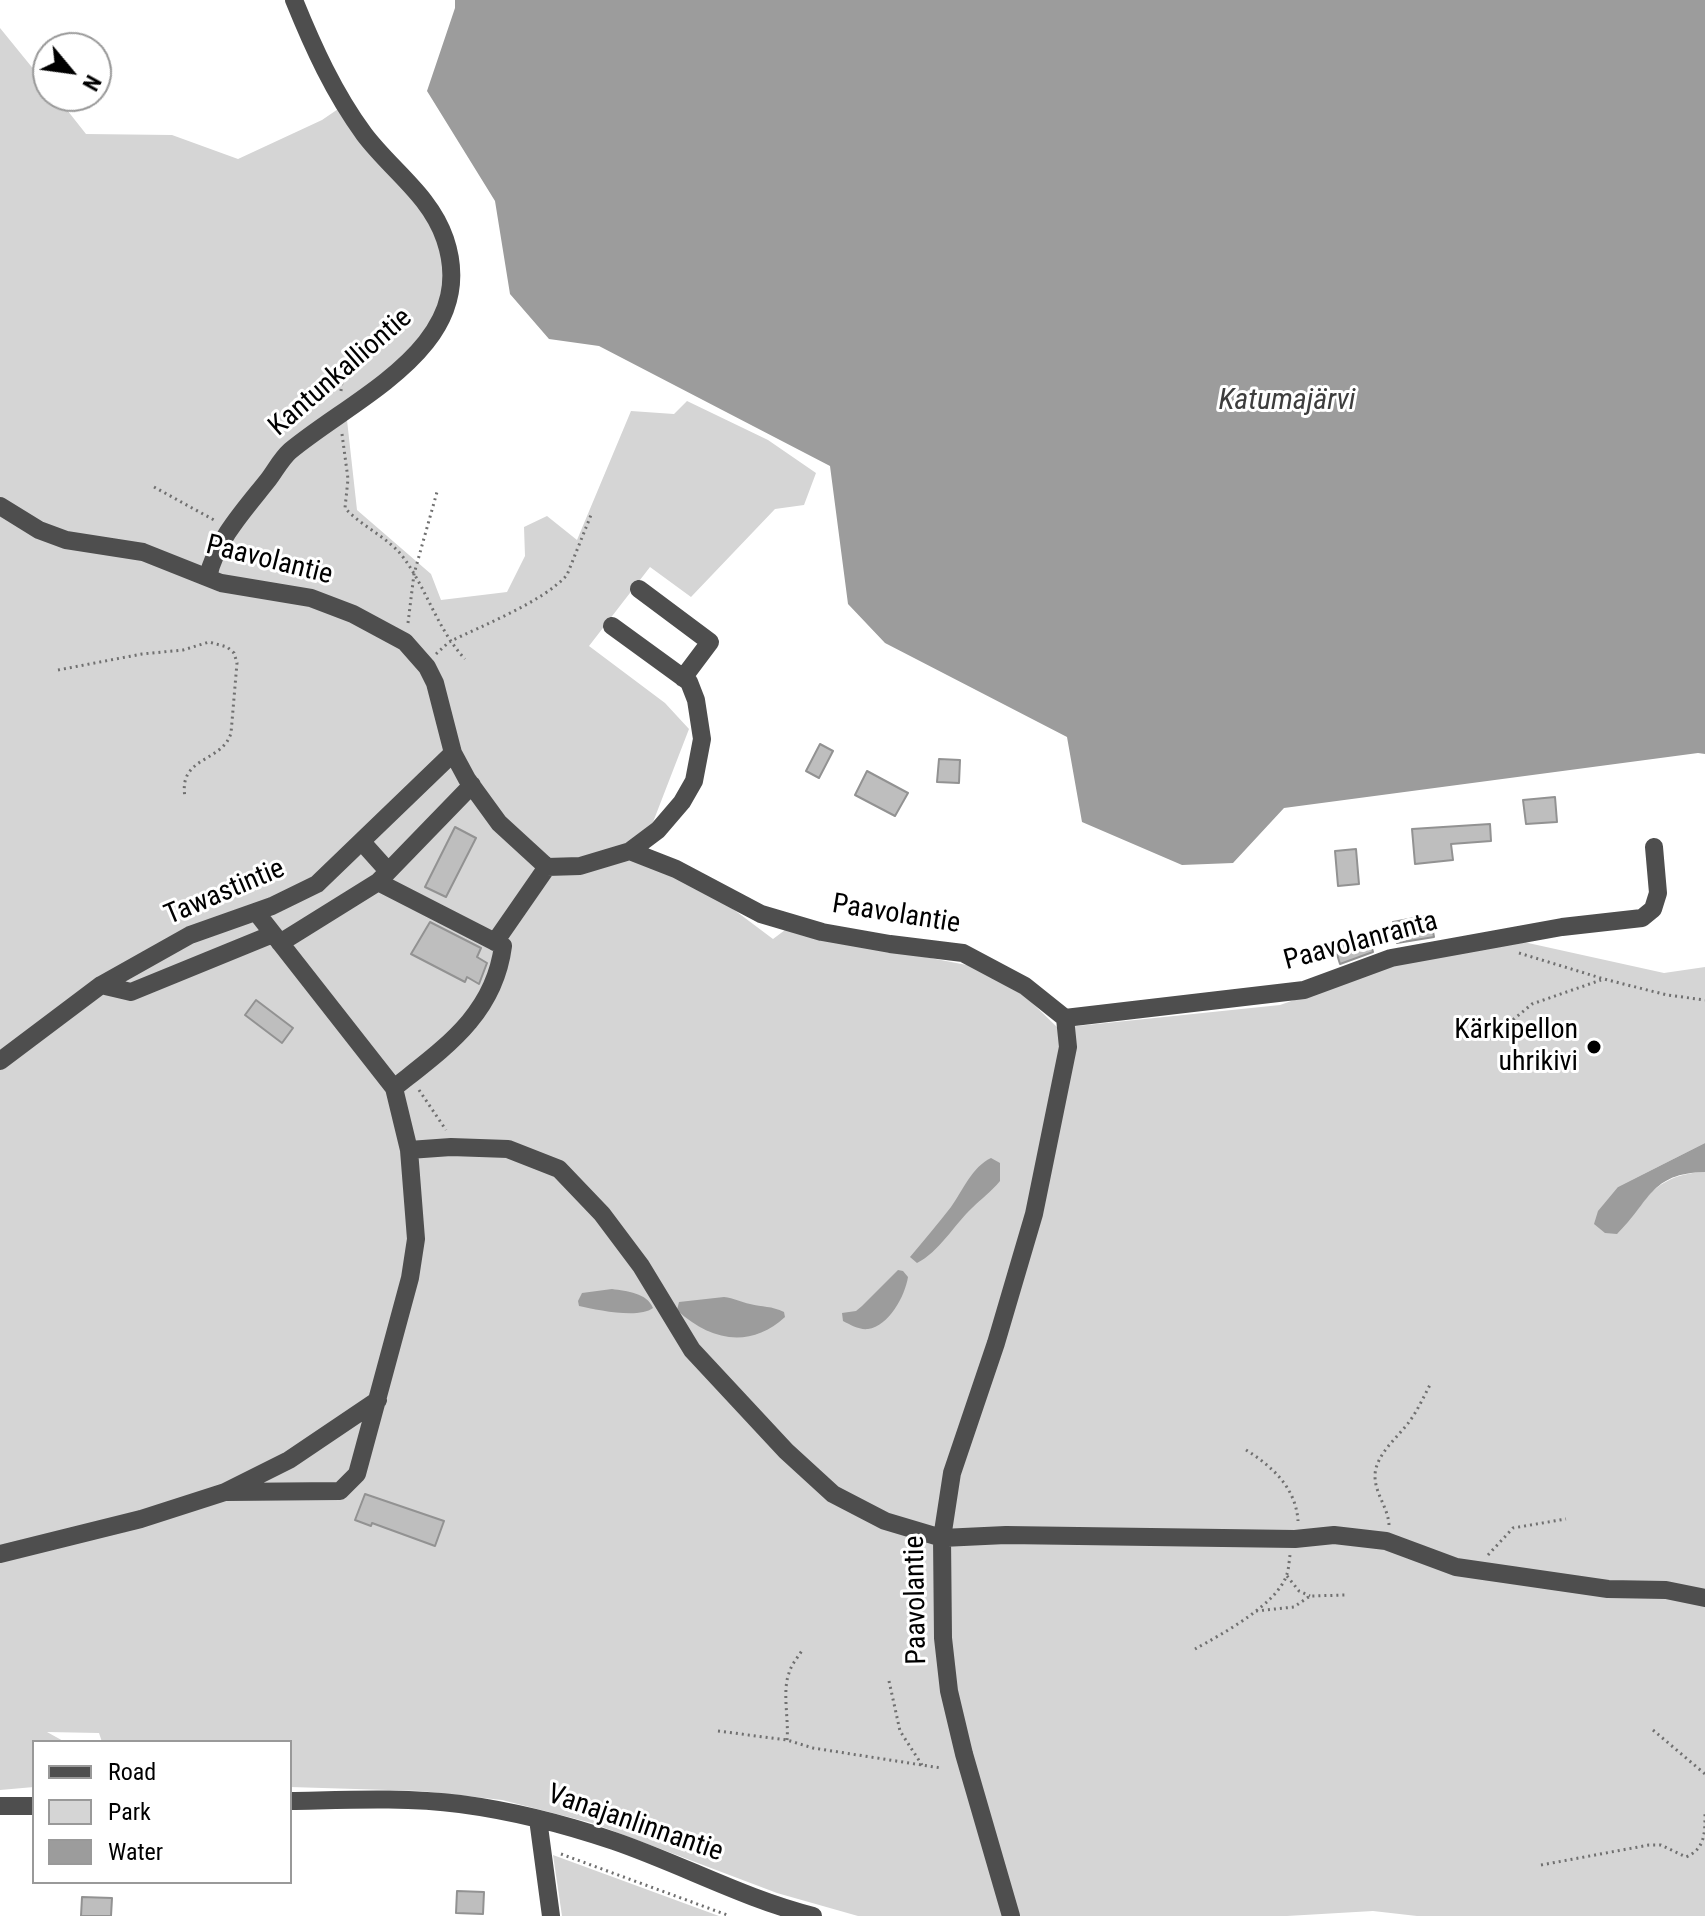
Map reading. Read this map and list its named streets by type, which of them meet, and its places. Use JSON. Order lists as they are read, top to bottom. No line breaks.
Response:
{"streets":{"street":["Kantunkalliontie","Paavolantie","Tawastintie","Paavolanranta","Vanajanlinnantie"]},"crossings":[["Kantunkalliontie","Paavolantie"],["Paavolantie","Tawastintie"],["Paavolantie","Paavolanranta"]],"water":["Katumajärvi"],"places":["Kärkipellon uhrikivi"],"legend":["Road","Park","Water"],"north":"bottom right"}
